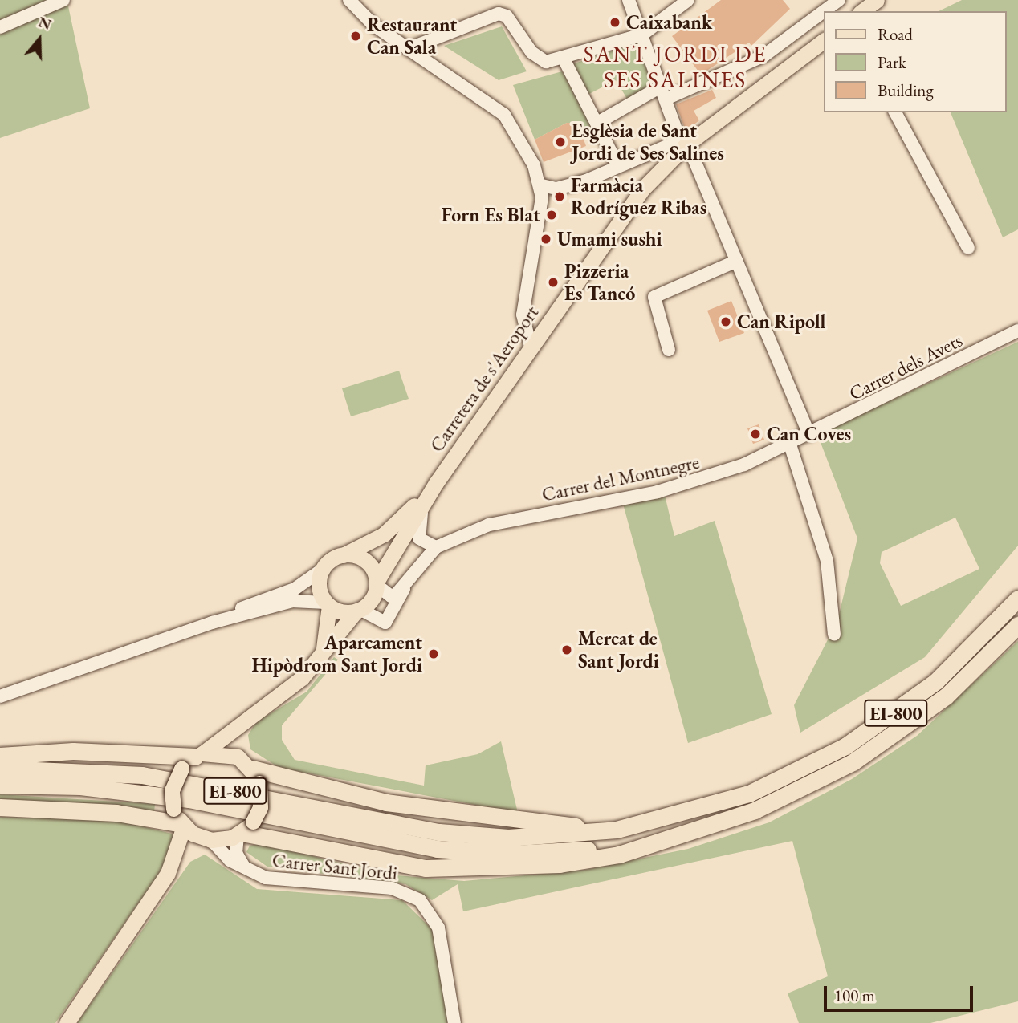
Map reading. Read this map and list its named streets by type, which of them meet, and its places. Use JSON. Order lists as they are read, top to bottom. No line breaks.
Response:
{"streets":{"highway":["EI-800"],"main road":["Carretera de s'Aeroport"],"street":["Carrer dels Avets","Carrer del Montnegre","Carrer Sant Jordi"]},"crossings":[["Carrer dels Avets","Carrer del Montnegre"]],"districts":["SANT JORDI DE SES SALINES"],"places":["Caixabank","Restaurant Can Sala","Esglèsia de Sant Jordi de Ses Salines","Farmàcia Rodríguez Ribas","Forn Es Blat","Umami sushi","Pizzeria Es Tancó","Can Ripoll","Can Coves","Mercat de Sant Jordi","Aparcament Hipòdrom Sant Jordi"],"legend":["Road","Park","Building"],"scale_bar":"100 m","north":"top"}
